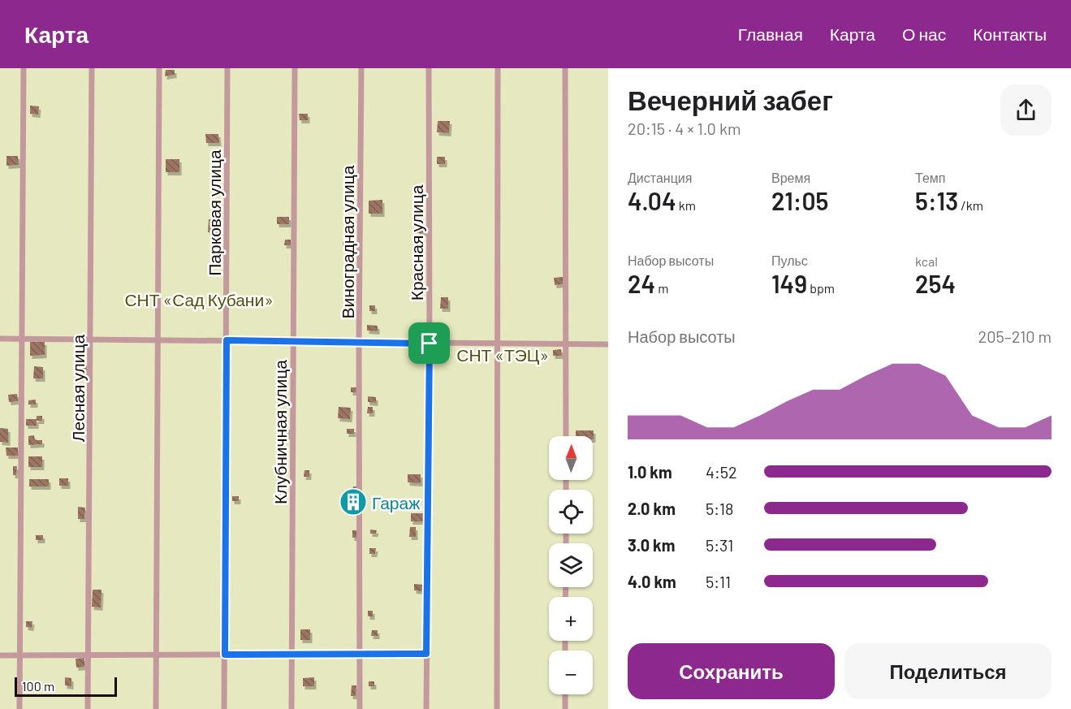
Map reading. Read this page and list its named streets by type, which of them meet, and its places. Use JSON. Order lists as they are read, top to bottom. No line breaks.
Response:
{"streets":{"street":["Парковая улица","Виноградная улица","Красная улица","Лесная улица","Клубничная улица"]},"parks":["СНТ «Сад Кубани»","СНТ «ТЭЦ»"],"places":{"building":["Гараж"]},"scale_bar":"100 m","north":"top","page":{"header":"Карта","nav":["Главная","Карта","О нас","Контакты"],"heading":["Вечерний забег","20:15 · 4 × 1.0 km"],"stats":[["Дистанция","4.04 km"],["Время","21:05"],["Темп","5:13 /km"],["Набор высоты","24 m"],["Пульс","149 bpm"],["kcal","254"]],"chart":["Набор высоты","205–210 m"],"map_buttons":["+","−"],"list":[{"name":"1.0 km","note":"4:52"},{"name":"2.0 km","note":"5:18"},{"name":"3.0 km","note":"5:31"},{"name":"4.0 km","note":"5:11"}],"buttons":["Сохранить","Поделиться"],"scale":"100 m"}}
